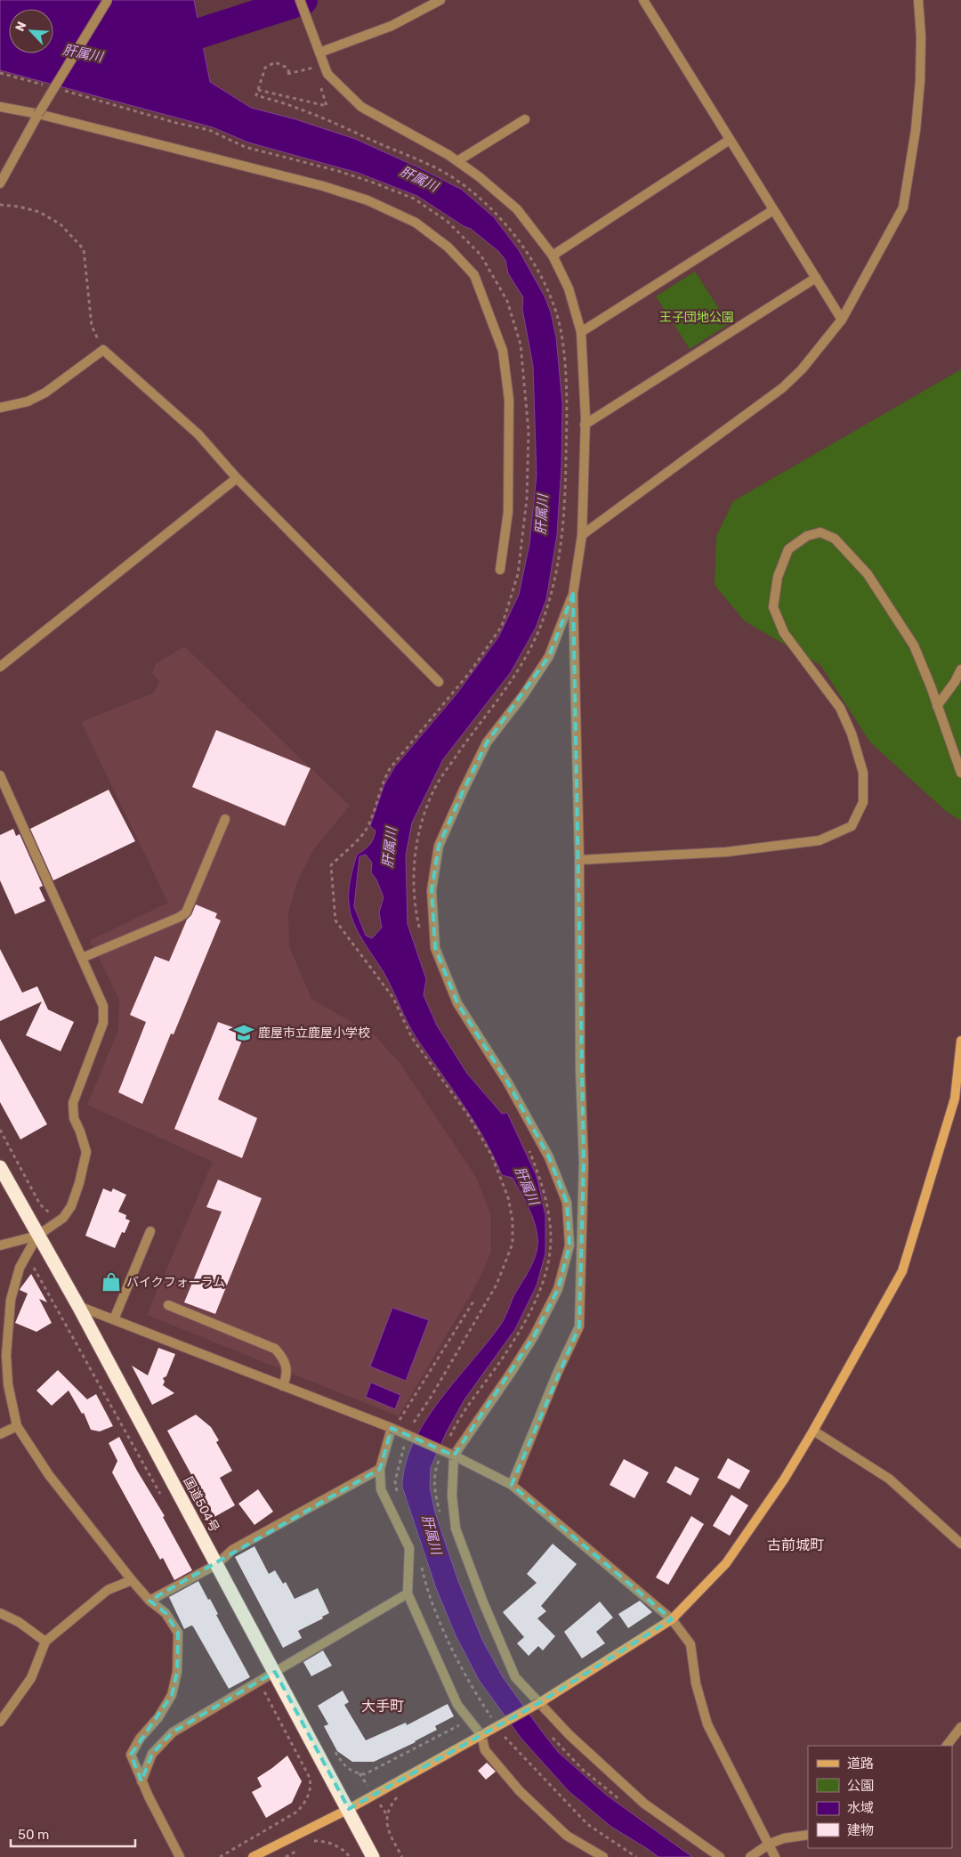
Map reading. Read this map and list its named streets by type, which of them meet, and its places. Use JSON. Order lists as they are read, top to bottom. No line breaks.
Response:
{"streets":{"highway":["国道504号"]},"districts":["古前城町","大手町"],"water":["肝属川"],"parks":["王子団地公園"],"places":{"school or university":["鹿屋市立鹿屋小学校"],"shop":["バイクフォーラム"]},"legend":["道路","公園","水域","建物"],"scale_bar":"50 m","north":"top left"}
